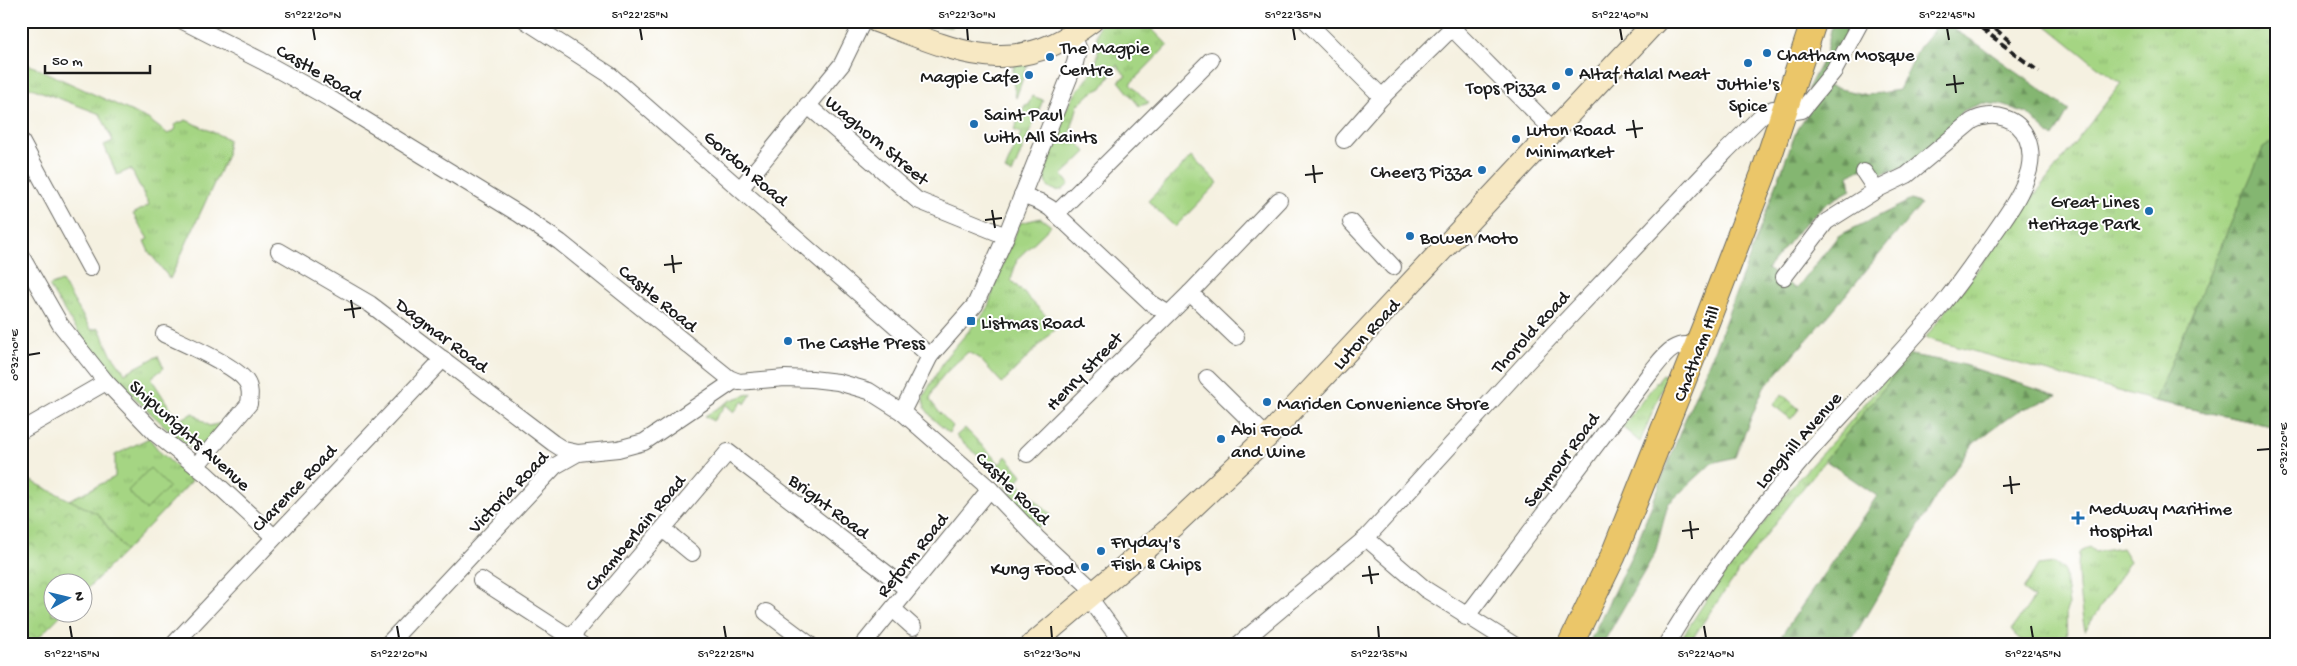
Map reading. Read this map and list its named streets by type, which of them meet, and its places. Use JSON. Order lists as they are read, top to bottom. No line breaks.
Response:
{"streets":{"main road":["Chatham Hill"],"street":["Castle Road","Waghorn Street","Gordon Road","Thorold Road","Luton Road","Dagmar Road","Henry Street","Shipwrights Avenue","Longhill Avenue","Seymour Road","Clarence Road","Victoria Road","Bright Road","Chamberlain Road","Reform Road"]},"crossings":[["Castle Road","Luton Road"],["Castle Road","Victoria Road"],["Castle Road","Reform Road"],["Thorold Road","Chatham Hill"],["Dagmar Road","Clarence Road"],["Dagmar Road","Victoria Road"],["Chatham Hill","Seymour Road"],["Shipwrights Avenue","Clarence Road"],["Bright Road","Chamberlain Road"],["Bright Road","Reform Road"]],"places":{"other":["Chatham Mosque","The Magpie Centre","Juthie's Spice","Altaf Halal Meat","Magpie Cafe","Tops Pizza","Saint Paul with All Saints","Luton Road Minimarket","Cheerz Pizza","Great Lines Heritage Park","Bowen Moto","The Castle Press","Mariden Convenience Store","Abi Food and Wine","Fryday's Fish & Chips","Kung Food"],"transit":["Listmas Road"],"health":["Medway Maritime Hospital"]},"scale_bar":"50 m","north":"right","coordinates":["51°22'20\"N","51°22'25\"N","51°22'30\"N","51°22'35\"N","51°22'40\"N","51°22'45\"N","0°32'10\"E","0°32'20\"E","51°22'15\"N"]}
